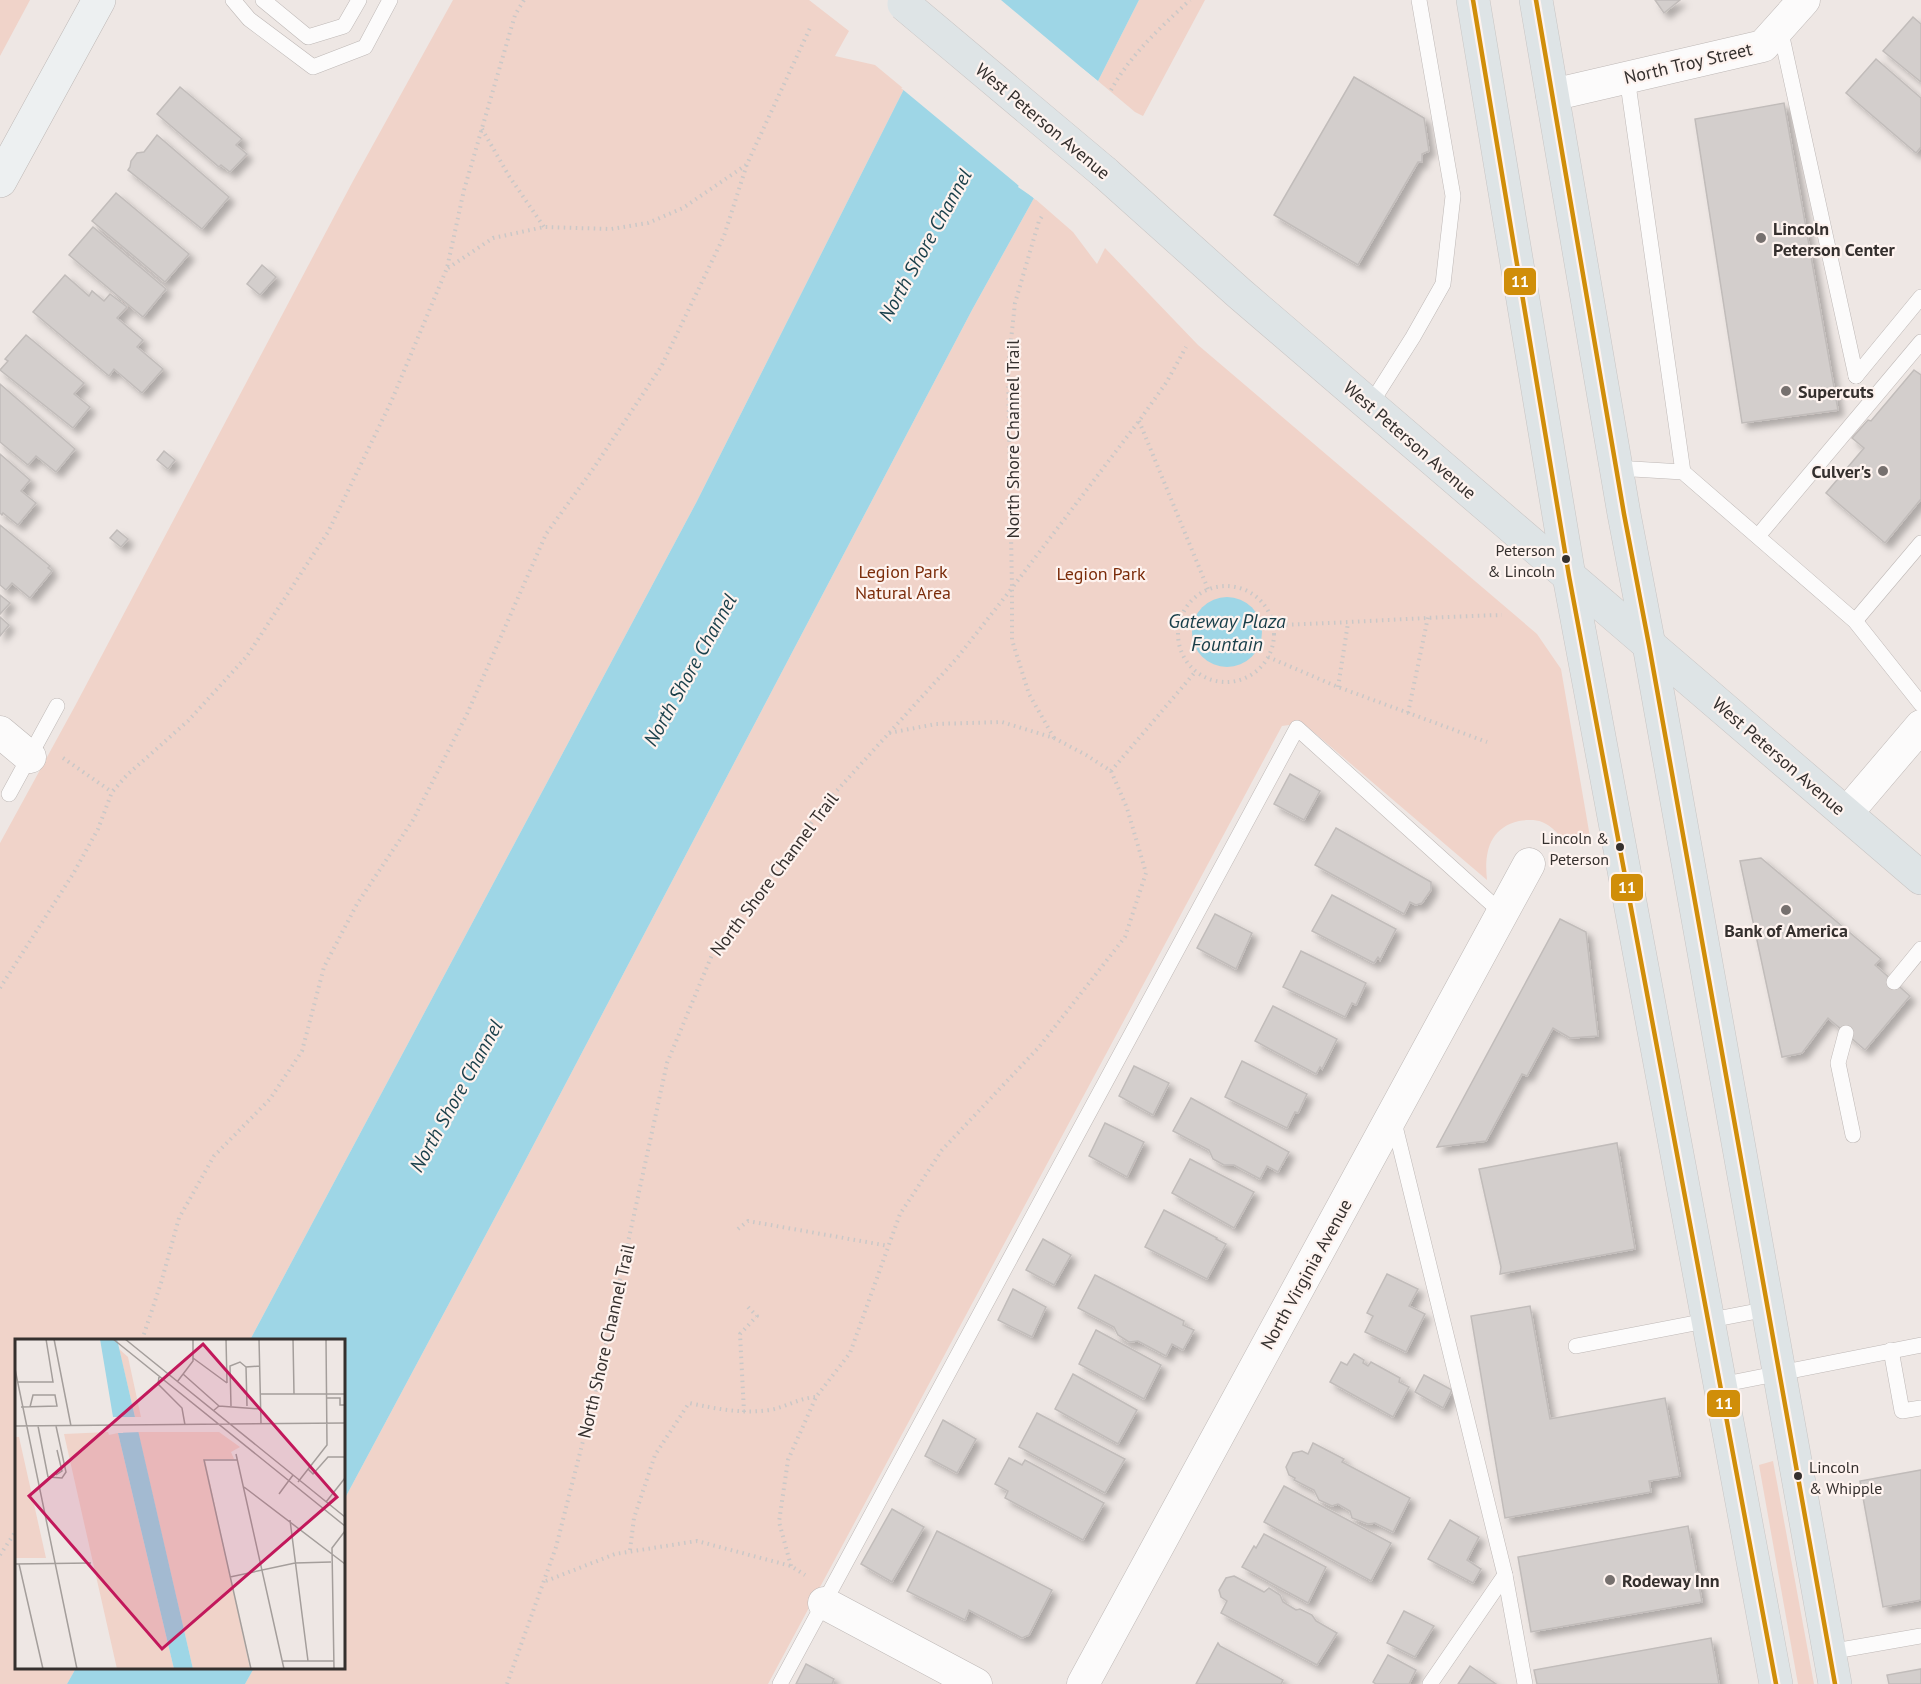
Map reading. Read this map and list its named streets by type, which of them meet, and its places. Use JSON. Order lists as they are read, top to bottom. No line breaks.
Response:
{"streets":{"main road":["West Peterson Avenue"],"street":["North Troy Street","North Virginia Avenue"],"path":["North Shore Channel Trail"]},"water":["North Shore Channel","Gateway Plaza Fountain"],"parks":["Legion Park Natural Area","Legion Park"],"places":["Lincoln Peterson Center","Supercuts","Culver's","Peterson & Lincoln","Lincoln & Peterson","Bank of America","Lincoln & Whipple","Rodeway Inn"],"lines":["transit line 11"]}
